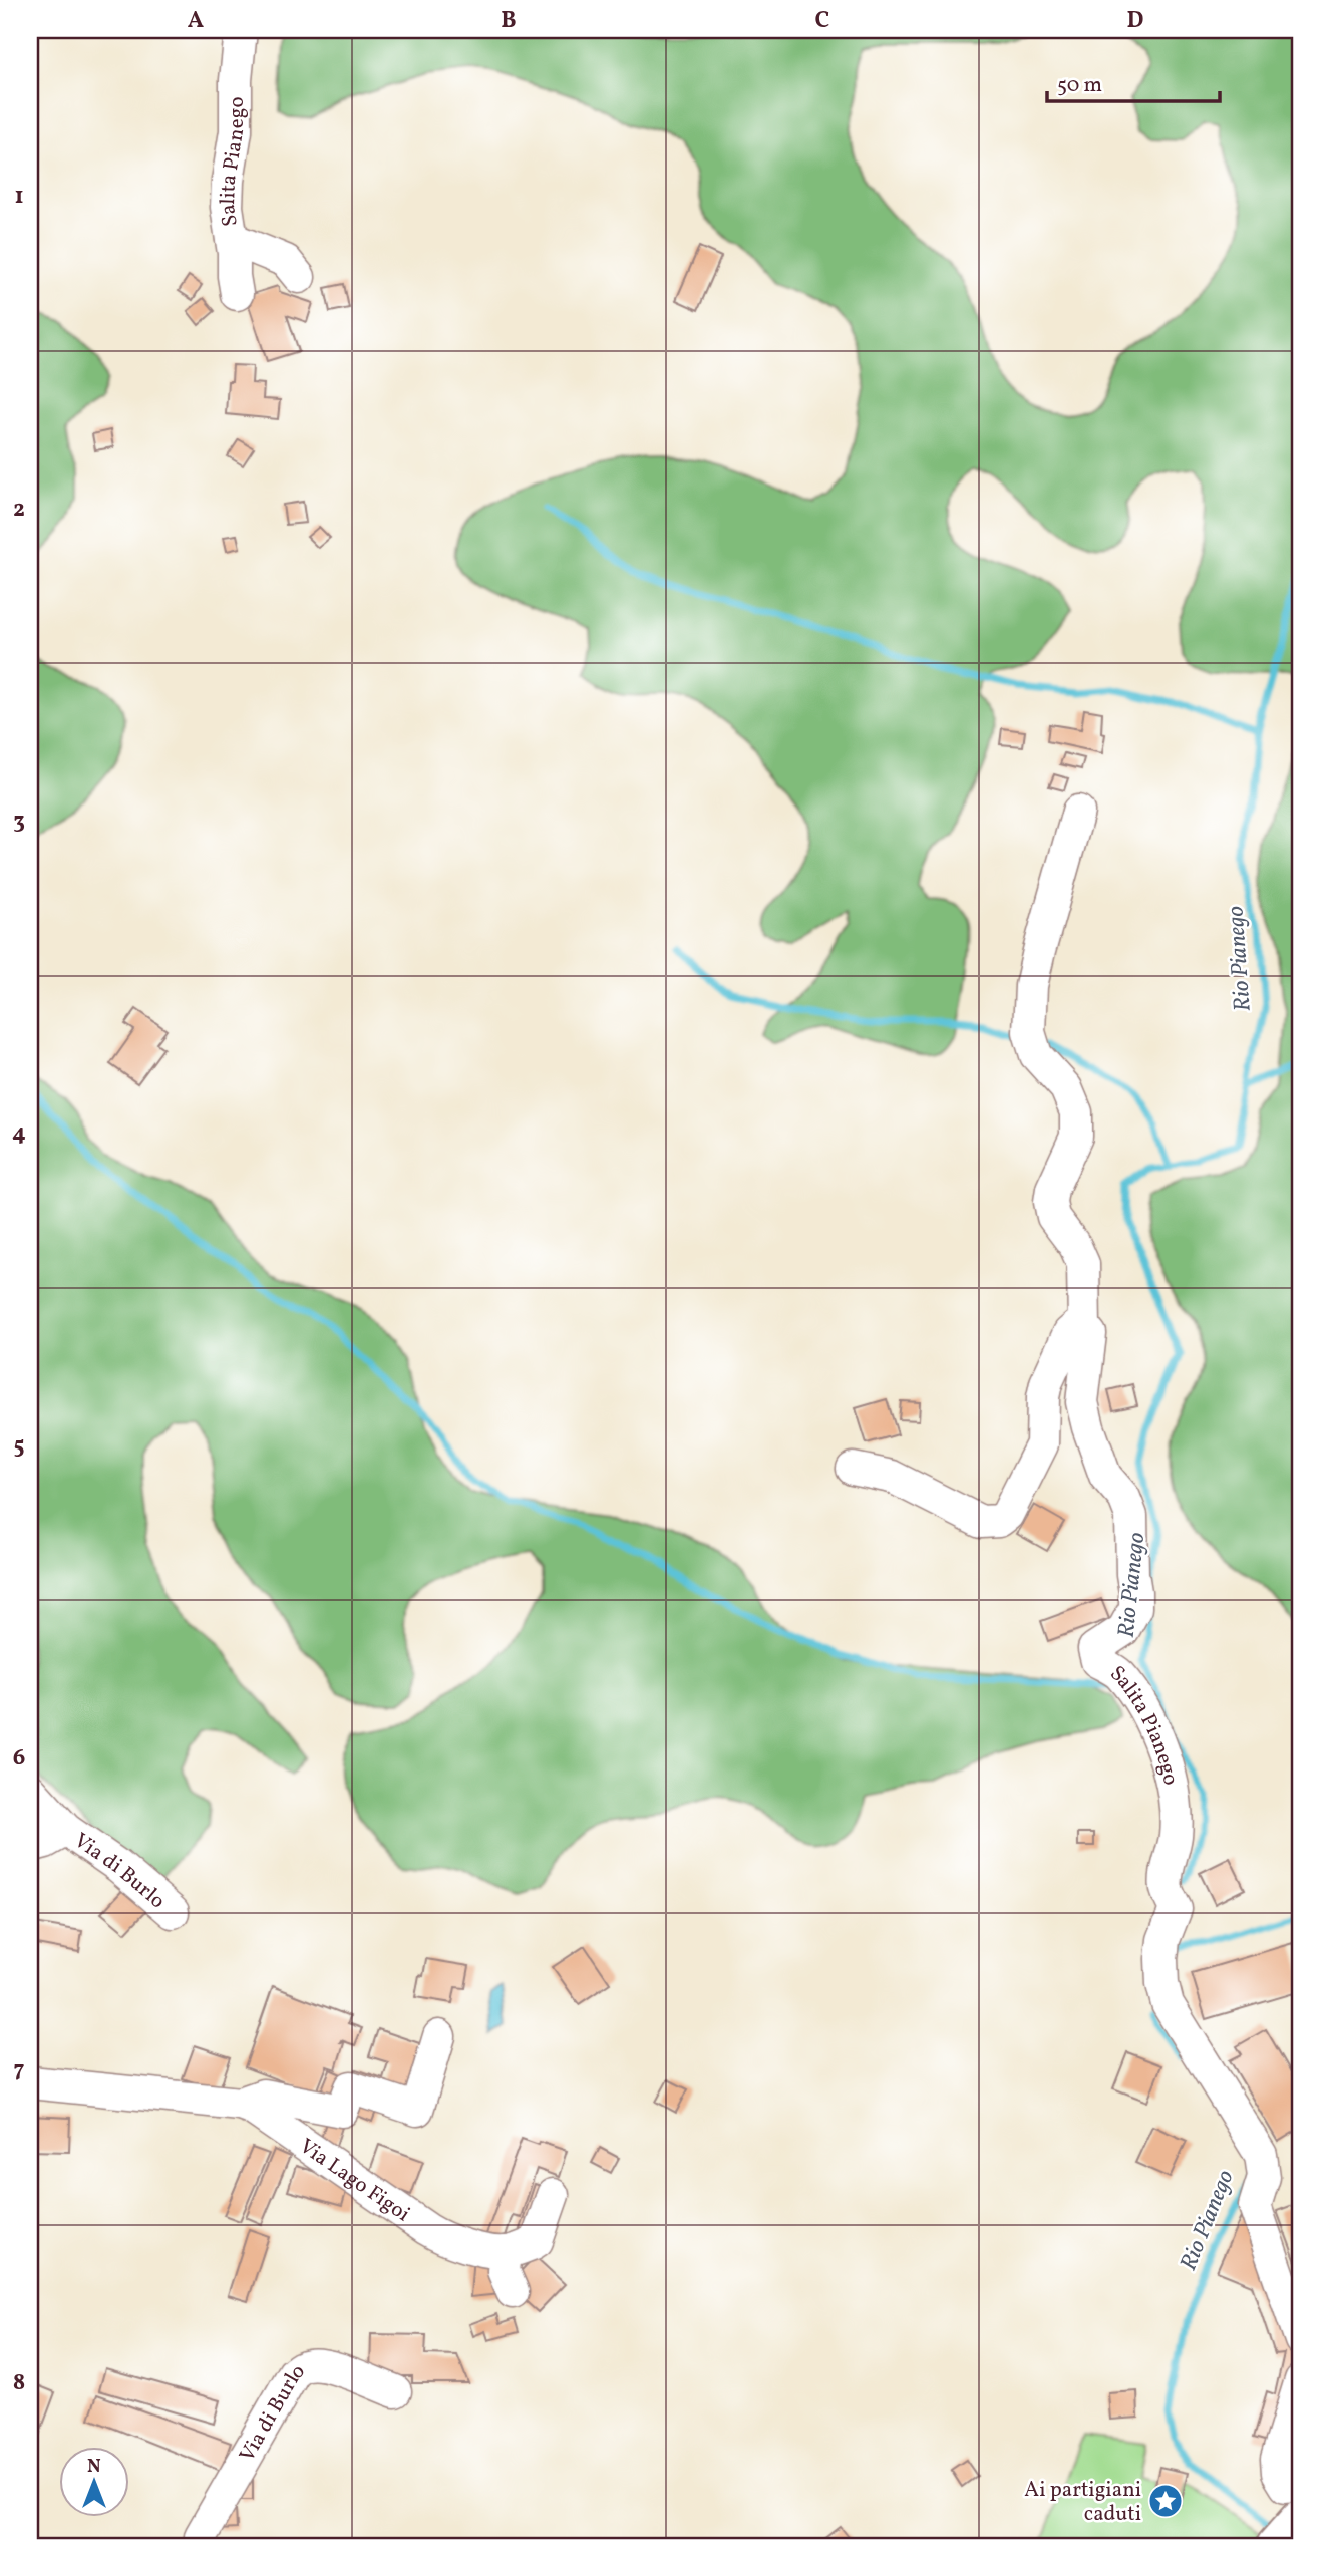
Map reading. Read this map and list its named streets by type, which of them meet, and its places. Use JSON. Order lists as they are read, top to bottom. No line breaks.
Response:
{"streets":{"street":["Salita Pianego","Via di Burlo","Via Lago Figoi"]},"water":["Rio Pianego"],"places":{"place":["Ai partigiani caduti"]},"scale_bar":"50 m","north":"top","grid":{"columns":["A","B","C","D"],"rows":["1","2","3","4","5","6","7","8"]}}
